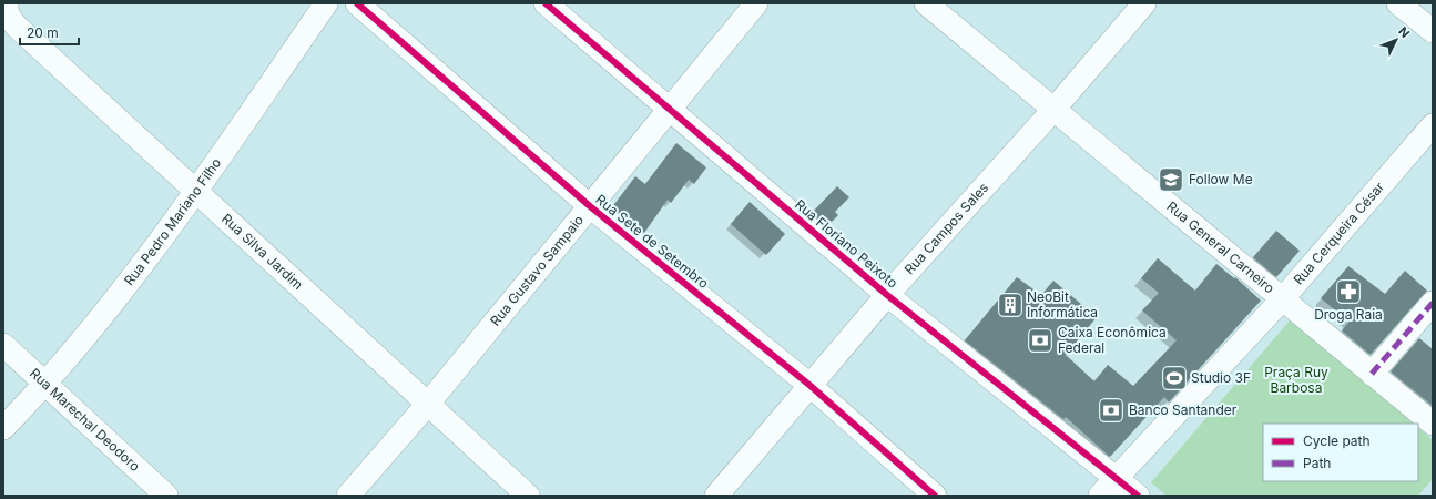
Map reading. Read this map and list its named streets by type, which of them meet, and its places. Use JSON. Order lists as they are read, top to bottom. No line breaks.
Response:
{"streets":{"street":["Rua Pedro Mariano Filho","Rua Campos Sales","Rua Cerqueira César","Rua Sete de Setembro","Rua Floriano Peixoto","Rua General Carneiro","Rua Silva Jardim","Rua Gustavo Sampaio","Rua Marechal Deodoro"]},"crossings":[["Rua Pedro Mariano Filho","Rua Silva Jardim"],["Rua Pedro Mariano Filho","Rua Marechal Deodoro"],["Rua Campos Sales","Rua Sete de Setembro"],["Rua Campos Sales","Rua Floriano Peixoto"],["Rua Campos Sales","Rua General Carneiro"],["Rua Cerqueira César","Rua Floriano Peixoto"],["Rua Cerqueira César","Rua General Carneiro"],["Rua Sete de Setembro","Rua Gustavo Sampaio"],["Rua Floriano Peixoto","Rua Gustavo Sampaio"],["Rua Silva Jardim","Rua Gustavo Sampaio"]],"parks":["Praça Ruy Barbosa"],"places":{"school or university":["Follow Me"],"pharmacy":["Droga Raia"],"building":["NeoBit Informática"],"bank":["Caixa Econômica Federal","Banco Santander"],"sports":["Studio 3F"]},"legend":["Cycle path","Path"],"scale_bar":"20 m","north":"top right"}
